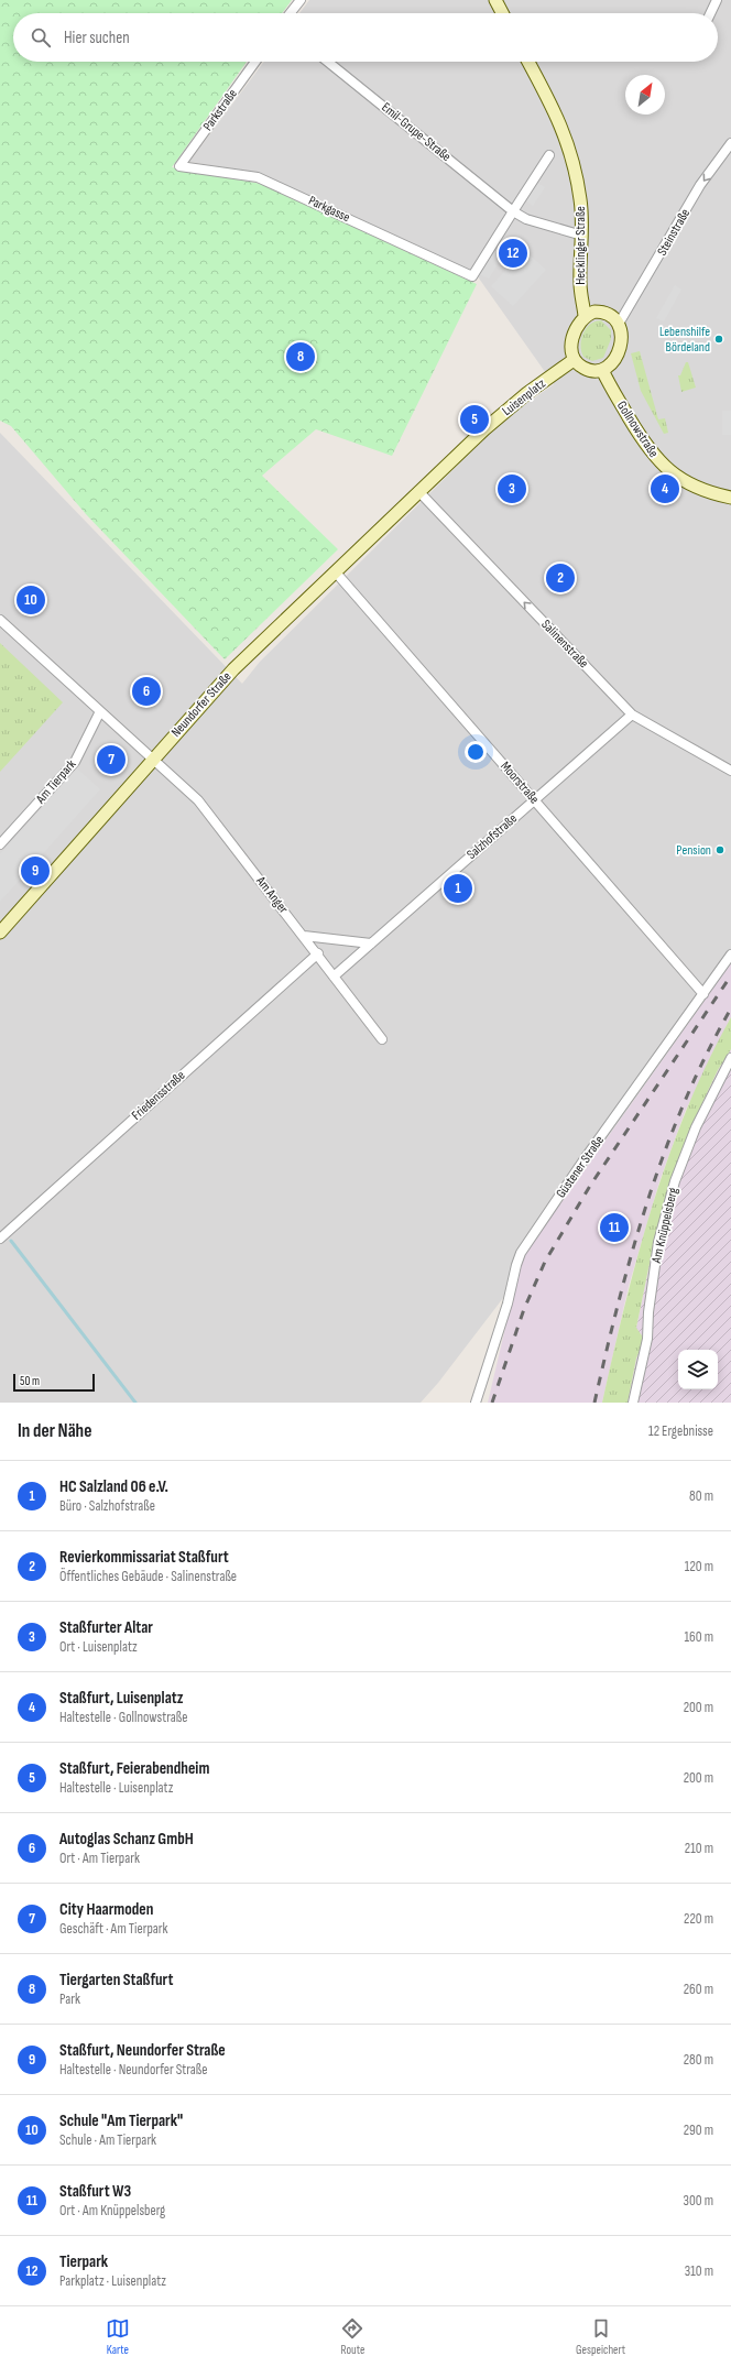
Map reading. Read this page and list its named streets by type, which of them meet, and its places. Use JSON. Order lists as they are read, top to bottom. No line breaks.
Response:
{"streets":{"main road":["Hecklinger Straße","Luisenplatz","Gollnowstraße","Neundorfer Straße"],"street":["Parkstraße","Emil-Grupe-Straße","Parkgasse","Steinstraße","Salinenstraße","Am Tierpark","Moorstraße","Salzhofstraße","Am Anger","Friedensstraße","Güstener Straße","Am Knüppelsberg"]},"crossings":[["Parkstraße","Parkgasse"],["Emil-Grupe-Straße","Parkgasse"],["Steinstraße","Hecklinger Straße"],["Steinstraße","Luisenplatz"],["Steinstraße","Gollnowstraße"],["Hecklinger Straße","Luisenplatz"],["Hecklinger Straße","Gollnowstraße"],["Luisenplatz","Gollnowstraße"],["Luisenplatz","Salinenstraße"],["Luisenplatz","Neundorfer Straße"],["Salinenstraße","Neundorfer Straße"],["Salinenstraße","Salzhofstraße"],["Neundorfer Straße","Moorstraße"],["Neundorfer Straße","Am Anger"],["Moorstraße","Salzhofstraße"],["Moorstraße","Güstener Straße"],["Salzhofstraße","Am Anger"],["Am Anger","Friedensstraße"]],"one_way":["Steinstraße","Salinenstraße"],"places":["Lebenshilfe Bördeland","Pension"],"scale_bar":"50 m","north":"top right","page":{"search":"Hier suchen","pins":["12","8","5","3","4","2","10","6","7","9","1","11"],"scale":"50 m","heading":["In der Nähe","12 Ergebnisse"],"list":[{"mark":"1","name":"HC Salzland 06 e.V.","note":"Büro · Salzhofstraße","value":"80 m"},{"mark":"2","name":"Revierkommissariat Staßfurt","note":"Öffentliches Gebäude · Salinenstraße","value":"120 m"},{"mark":"3","name":"Staßfurter Altar","note":"Ort · Luisenplatz","value":"160 m"},{"mark":"4","name":"Staßfurt, Luisenplatz","note":"Haltestelle · Gollnowstraße","value":"200 m"},{"mark":"5","name":"Staßfurt, Feierabendheim","note":"Haltestelle · Luisenplatz","value":"200 m"},{"mark":"6","name":"Autoglas Schanz GmbH","note":"Ort · Am Tierpark","value":"210 m"},{"mark":"7","name":"City Haarmoden","note":"Geschäft · Am Tierpark","value":"220 m"},{"mark":"8","name":"Tiergarten Staßfurt","note":"Park","value":"260 m"},{"mark":"9","name":"Staßfurt, Neundorfer Straße","note":"Haltestelle · Neundorfer Straße","value":"280 m"},{"mark":"10","name":"Schule \"Am Tierpark\"","note":"Schule · Am Tierpark","value":"290 m"},{"mark":"11","name":"Staßfurt W3","note":"Ort · Am Knüppelsberg","value":"300 m"},{"mark":"12","name":"Tierpark","note":"Parkplatz · Luisenplatz","value":"310 m"}],"nav":["Karte","Route","Gespeichert"]}}
